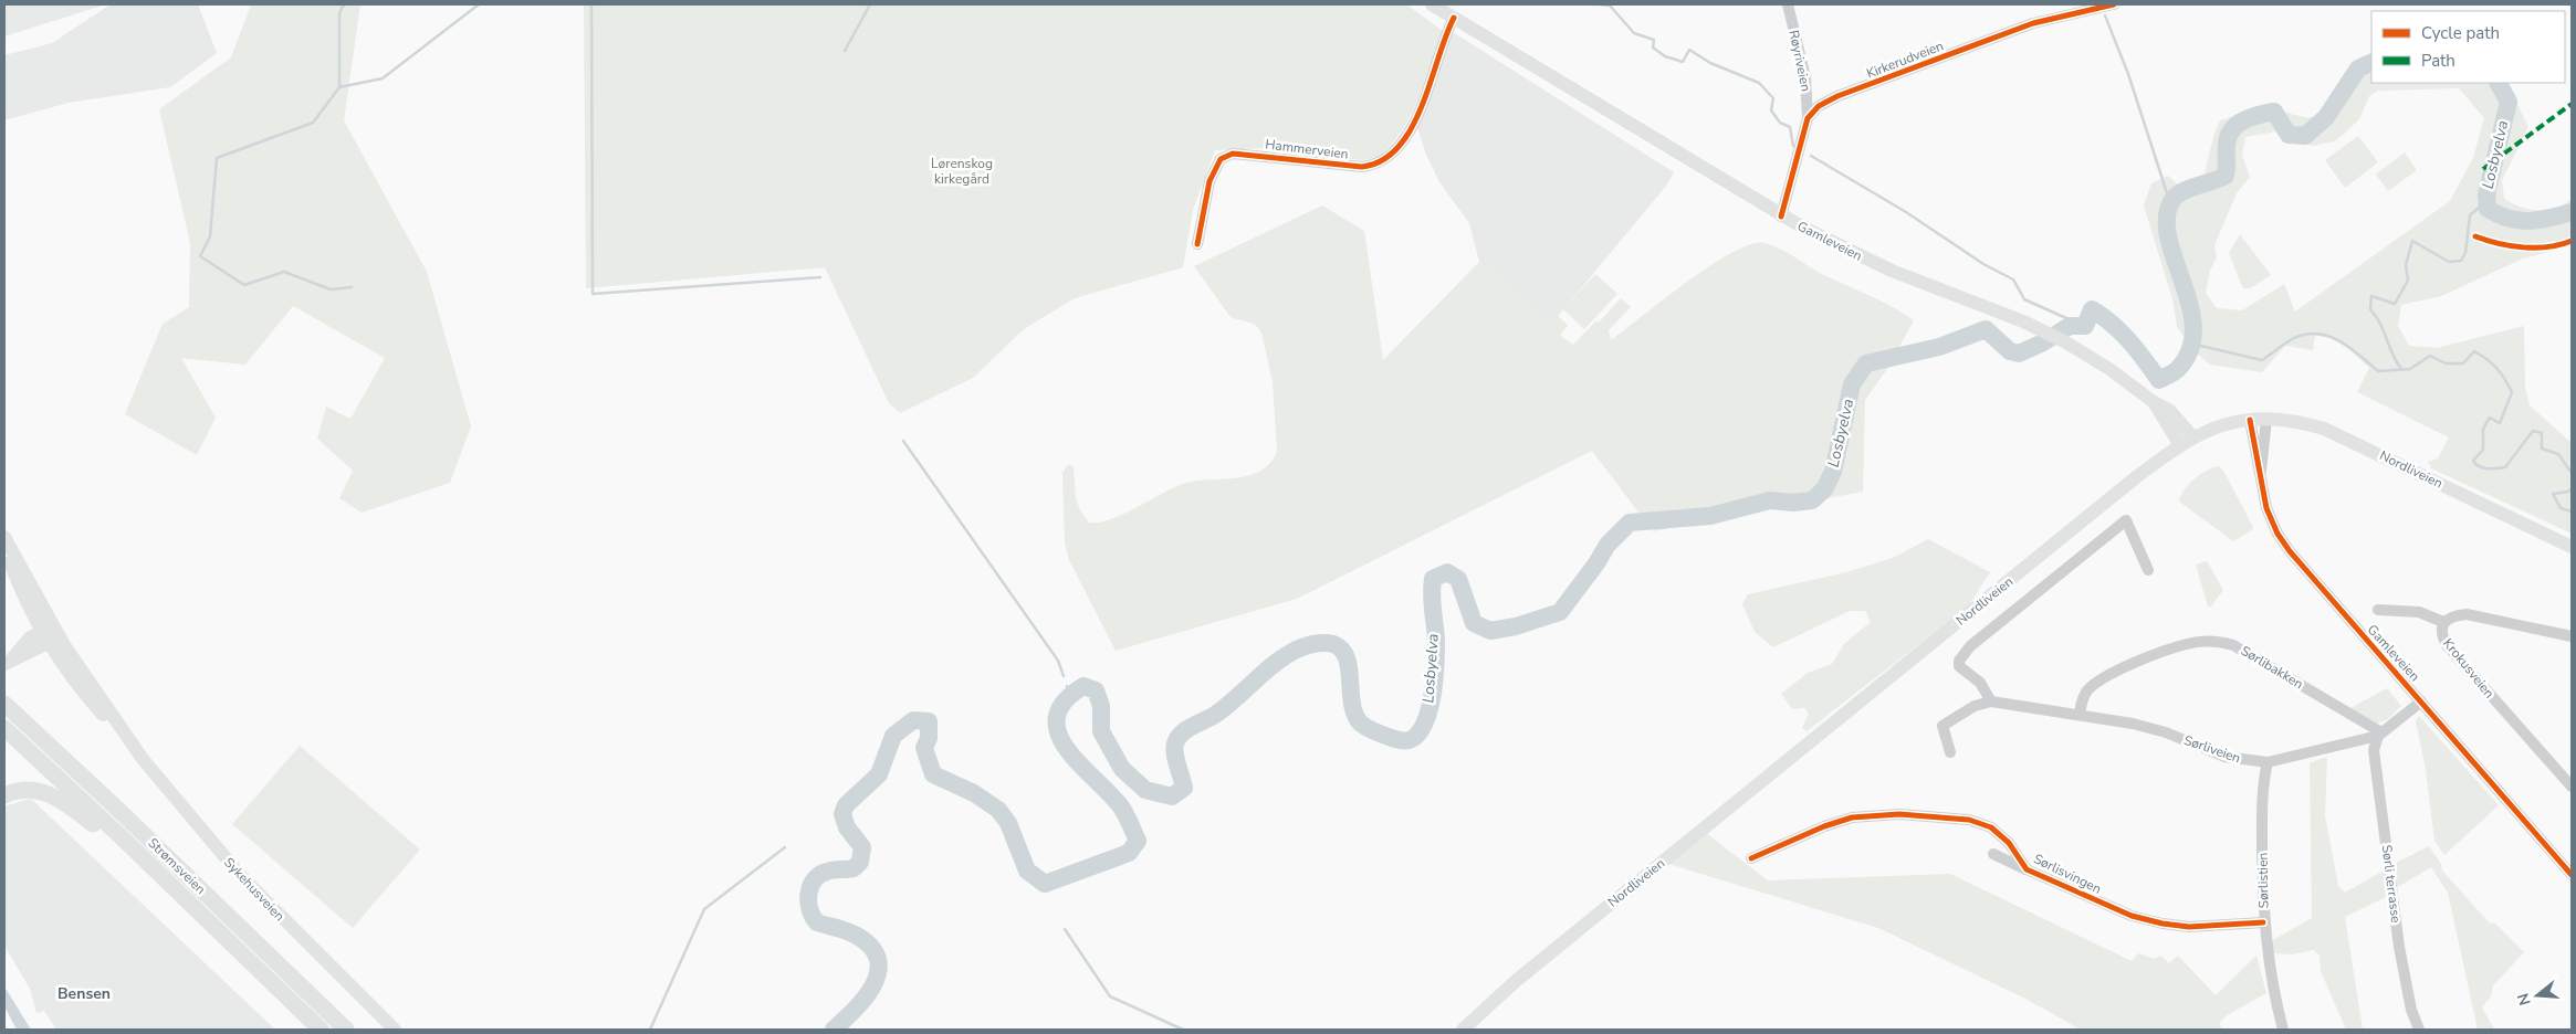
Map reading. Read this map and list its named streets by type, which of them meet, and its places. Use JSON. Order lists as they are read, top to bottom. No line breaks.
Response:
{"streets":{"highway":["Strømsveien"],"main road":["Gamleveien","Nordliveien","Sykehusveien"],"street":["Kirkerudveien","Røyriveien","Hammerveien","Sørlibakken","Krokusveien","Sørliveien","Sørlisvingen","Sørlistien","Sørli terrasse"]},"crossings":[["Kirkerudveien","Røyriveien"],["Hammerveien","Gamleveien"],["Gamleveien","Nordliveien"],["Gamleveien","Sørliveien"],["Sørlibakken","Sørliveien"],["Sørlibakken","Sørli terrasse"],["Sørliveien","Sørlistien"],["Sørliveien","Sørli terrasse"],["Sørlisvingen","Sørlistien"]],"districts":["Bensen"],"water":["Losbyelva"],"parks":["Lørenskog kirkegård"],"legend":["Cycle path","Path"],"north":"left"}
